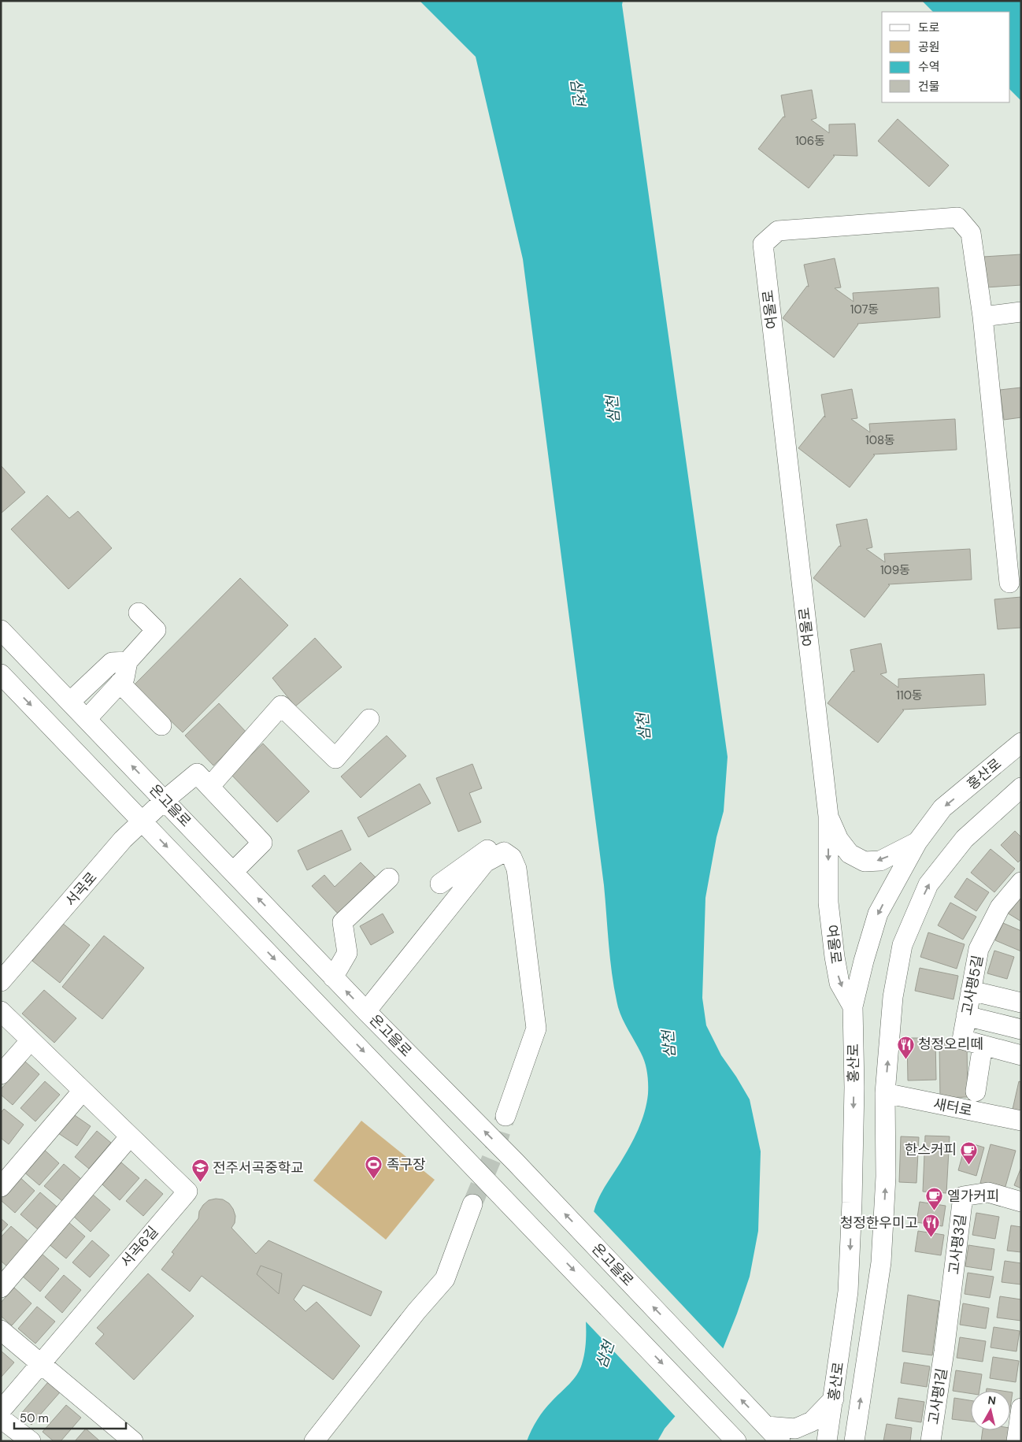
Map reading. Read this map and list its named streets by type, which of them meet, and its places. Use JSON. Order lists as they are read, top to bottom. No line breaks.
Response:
{"streets":{"street":["여울로","홍산로","온고을로","서곡로","고사평5길","새터로","고사평3길","서곡6길","고사평1길"]},"crossings":[["여울로","홍산로"],["홍산로","새터로"],["온고을로","서곡로"],["고사평3길","고사평1길"]],"water":["삼천"],"places":{"restaurant":["청정오리떼","청정한우미고"],"cafe":["한스커피","엘가커피"],"sports":["족구장"],"school or university":["전주서곡중학교"]},"house_numbers":["106동","107동","108동","109동","110동"],"legend":["도로","공원","수역","건물"],"scale_bar":"50 m","north":"top"}
